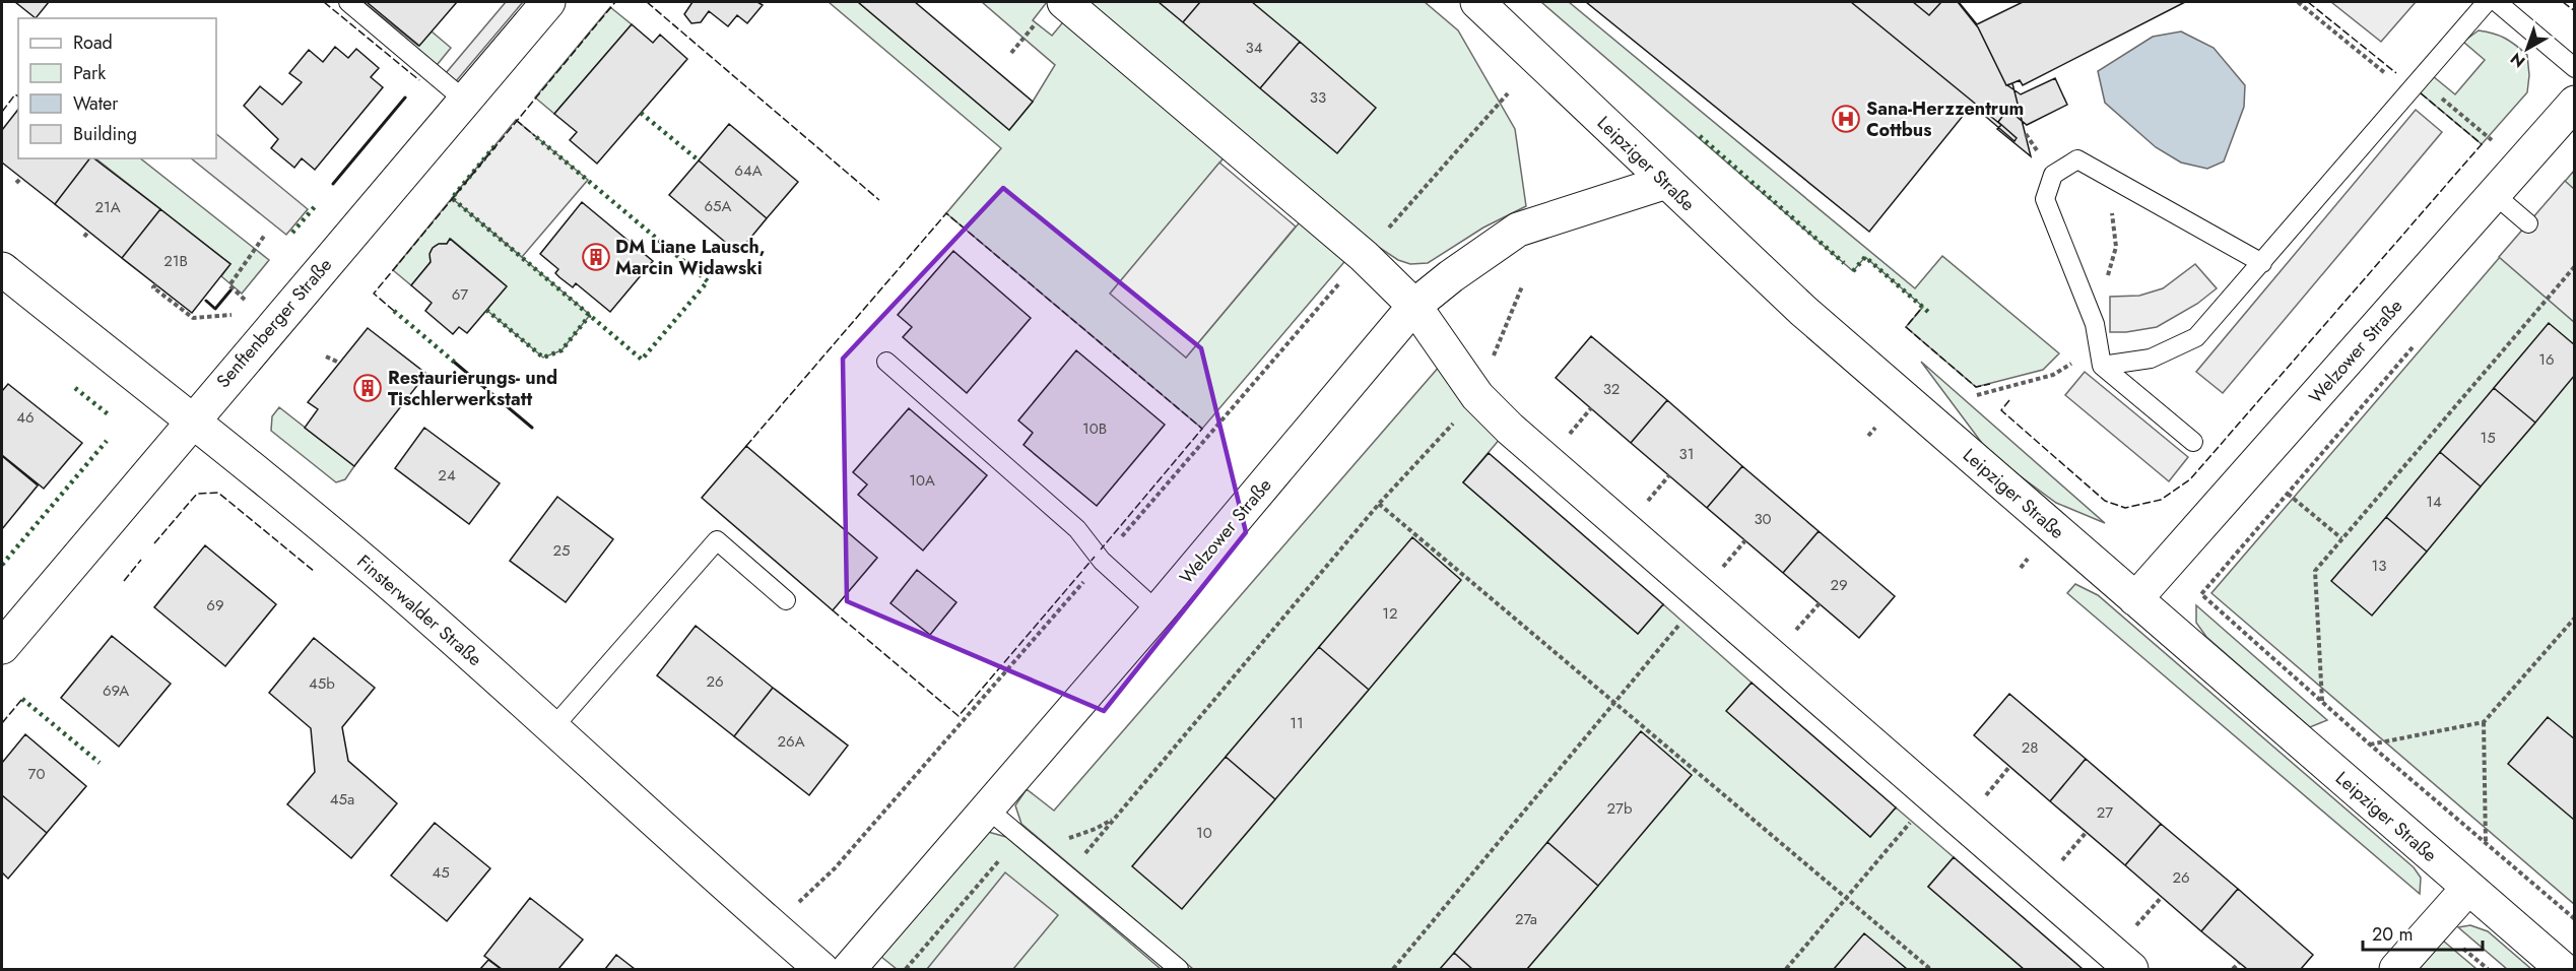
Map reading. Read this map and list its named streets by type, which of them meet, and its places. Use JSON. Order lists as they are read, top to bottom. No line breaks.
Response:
{"streets":{"street":["Leipziger Straße","Senftenberger Straße","Welzower Straße","Finsterwalder Straße"]},"crossings":[["Leipziger Straße","Welzower Straße"],["Senftenberger Straße","Finsterwalder Straße"]],"places":{"hospital":["Sana-Herzzentrum Cottbus"],"building":["DM Liane Lausch, Marcin Widawski","Restaurierungs- und Tischlerwerkstatt"]},"house_numbers":["34","33","64A","65A","21A","21B","67","16","32","46","10B","15","31","24","10A","14","30","25","13","29","69","12","26","45b","69A","11","26A","28","70","45a","27b","27","10","45","26","27a"],"legend":["Road","Park","Water","Building"],"scale_bar":"20 m","north":"bottom left"}
